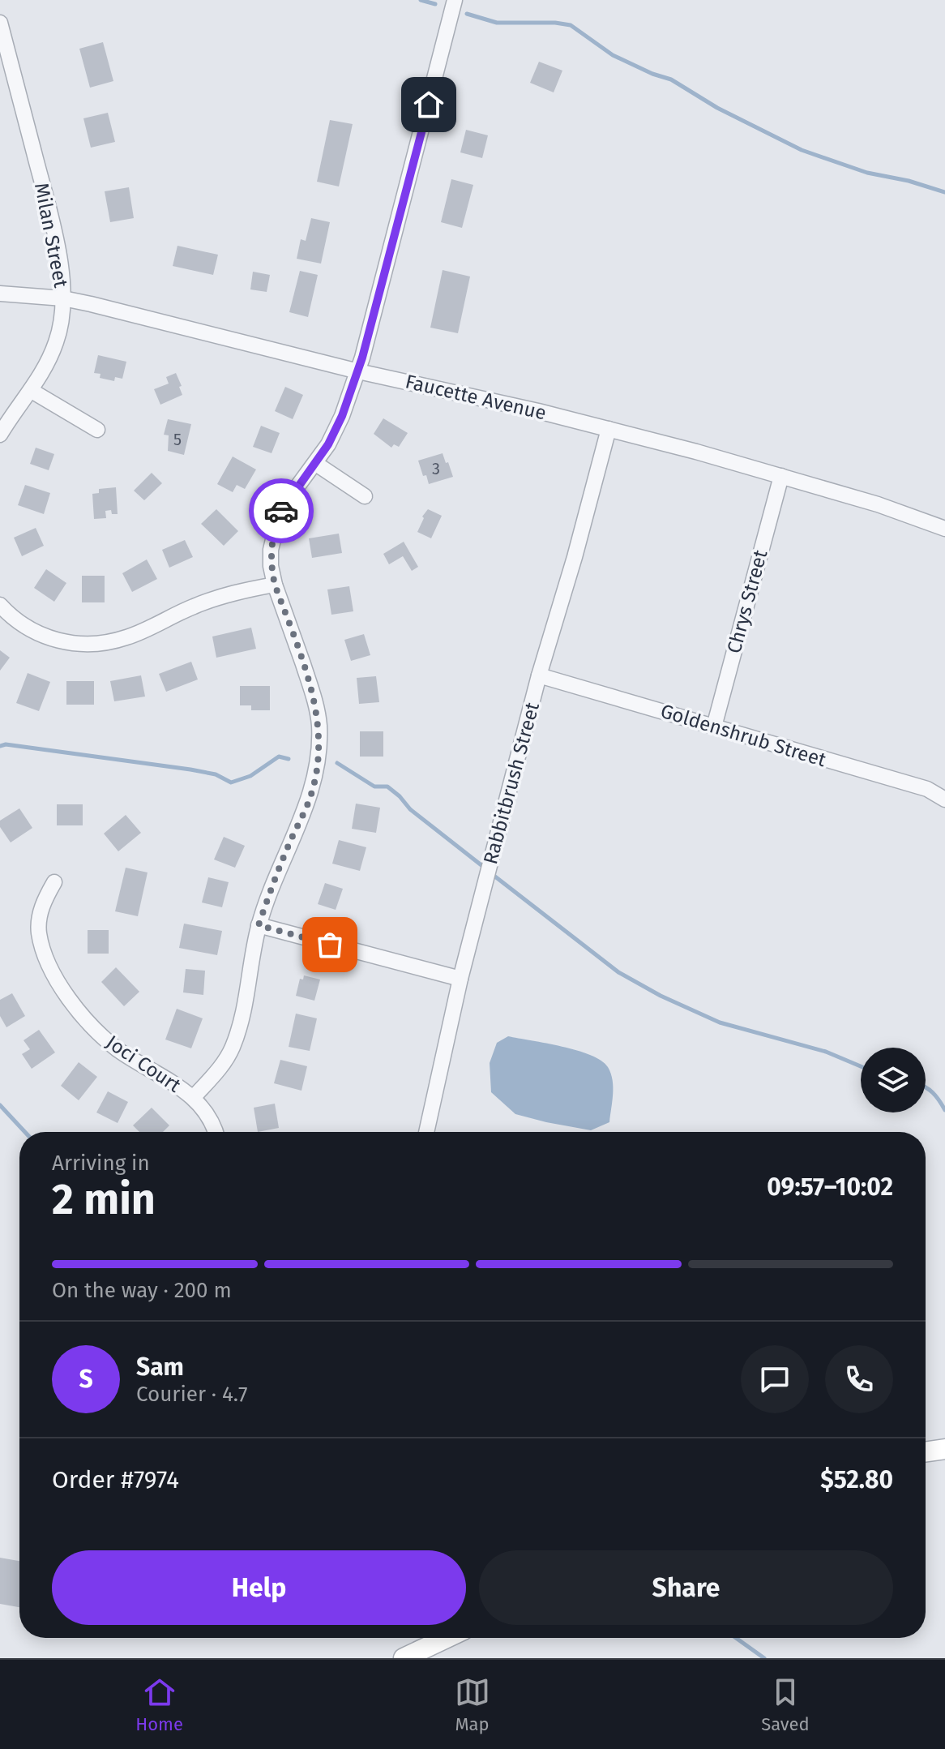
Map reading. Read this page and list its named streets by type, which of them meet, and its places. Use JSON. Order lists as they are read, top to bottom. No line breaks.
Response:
{"streets":{"street":["Milan Street","Faucette Avenue","Chrys Street","Goldenshrub Street","Rabbitbrush Street","Joci Court"]},"crossings":[["Milan Street","Faucette Avenue"],["Faucette Avenue","Chrys Street"],["Faucette Avenue","Rabbitbrush Street"],["Chrys Street","Goldenshrub Street"],["Goldenshrub Street","Rabbitbrush Street"]],"house_numbers":["5","3"],"page":{"heading":["2 min","Arriving in","09:57–10:02"],"panel":["Sam","Courier · 4.7","Order #7974","$52.80"],"bar":"On the way · 200 m","round":"S","buttons":["Help","Share"],"tabs":["Home","Map","Saved"]}}
